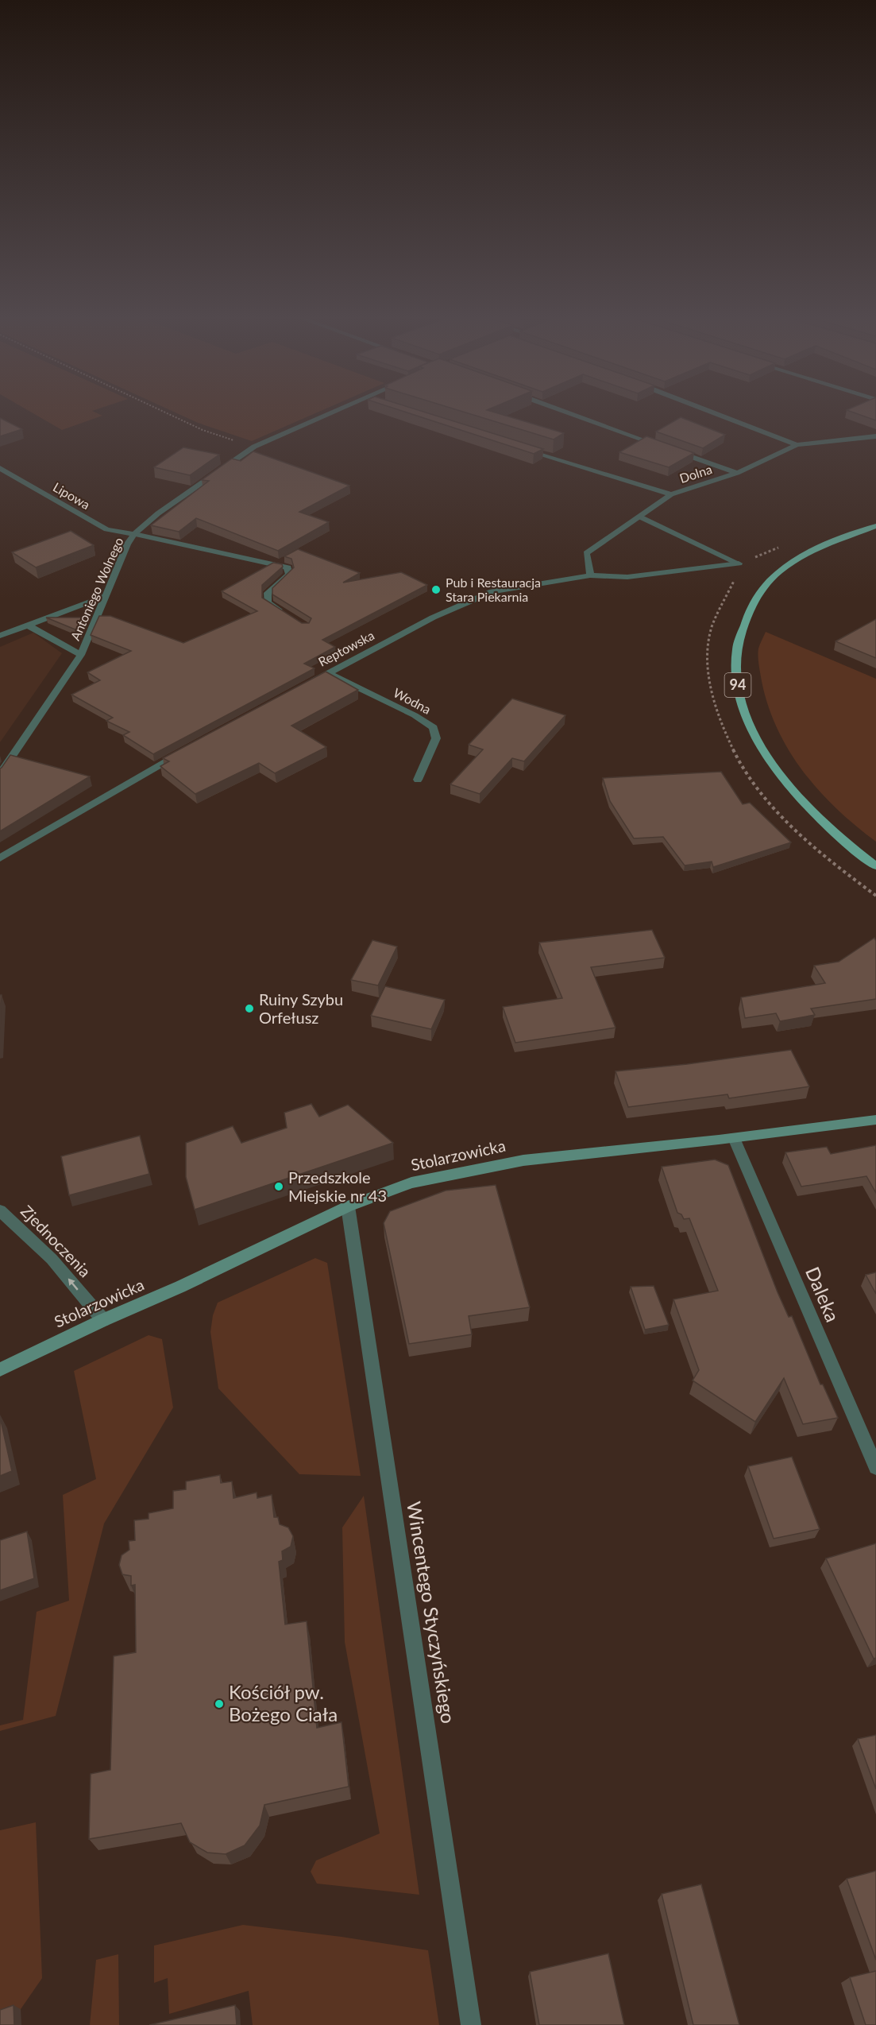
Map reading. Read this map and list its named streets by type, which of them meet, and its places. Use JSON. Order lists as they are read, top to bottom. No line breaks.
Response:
{"streets":{"main road":["94"],"street":["Dolna","Lipowa","Antoniego Wolnego","Reptowska","Wodna","Stolarzowicka","Zjednoczenia","Daleka","Wincentego Styczyńskiego"]},"crossings":[["Dolna","Reptowska"],["Lipowa","Antoniego Wolnego"],["Reptowska","Wodna"],["Stolarzowicka","Zjednoczenia"],["Stolarzowicka","Daleka"],["Stolarzowicka","Wincentego Styczyńskiego"]],"one_way":["Zjednoczenia"],"places":["Pub i Restauracja Stara Piekarnia","Ruiny Szybu Orfełusz","Przedszkole Miejskie nr 43","Kościół pw. Bożego Ciała"]}
